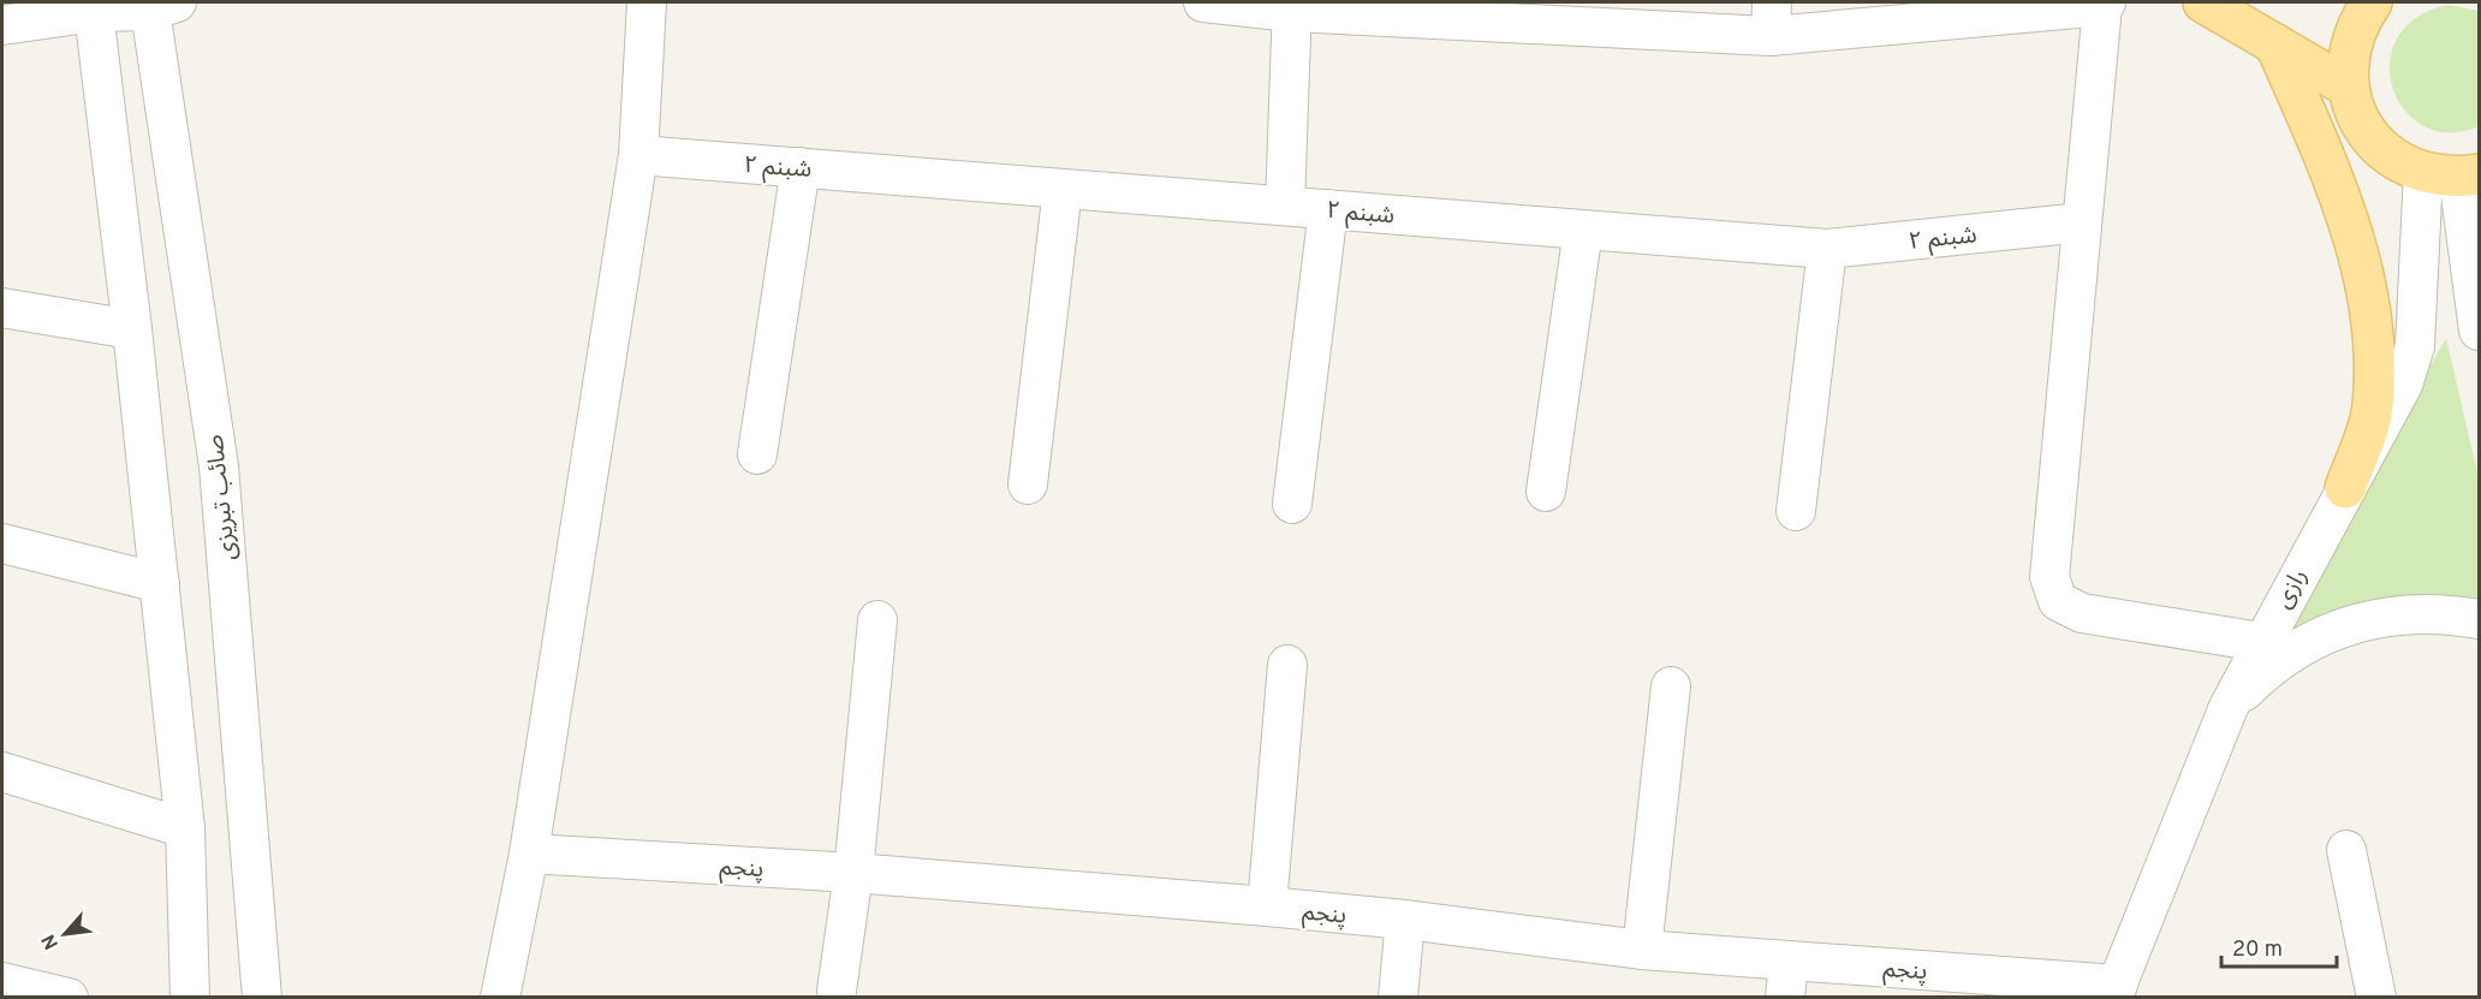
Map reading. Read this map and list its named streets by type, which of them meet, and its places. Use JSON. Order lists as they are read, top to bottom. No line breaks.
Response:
{"streets":{"street":["شبنم ۲","صائب تبریزی","رازی","پنجم"]},"crossings":[["رازی","پنجم"]],"scale_bar":"20 m","north":"bottom left"}
